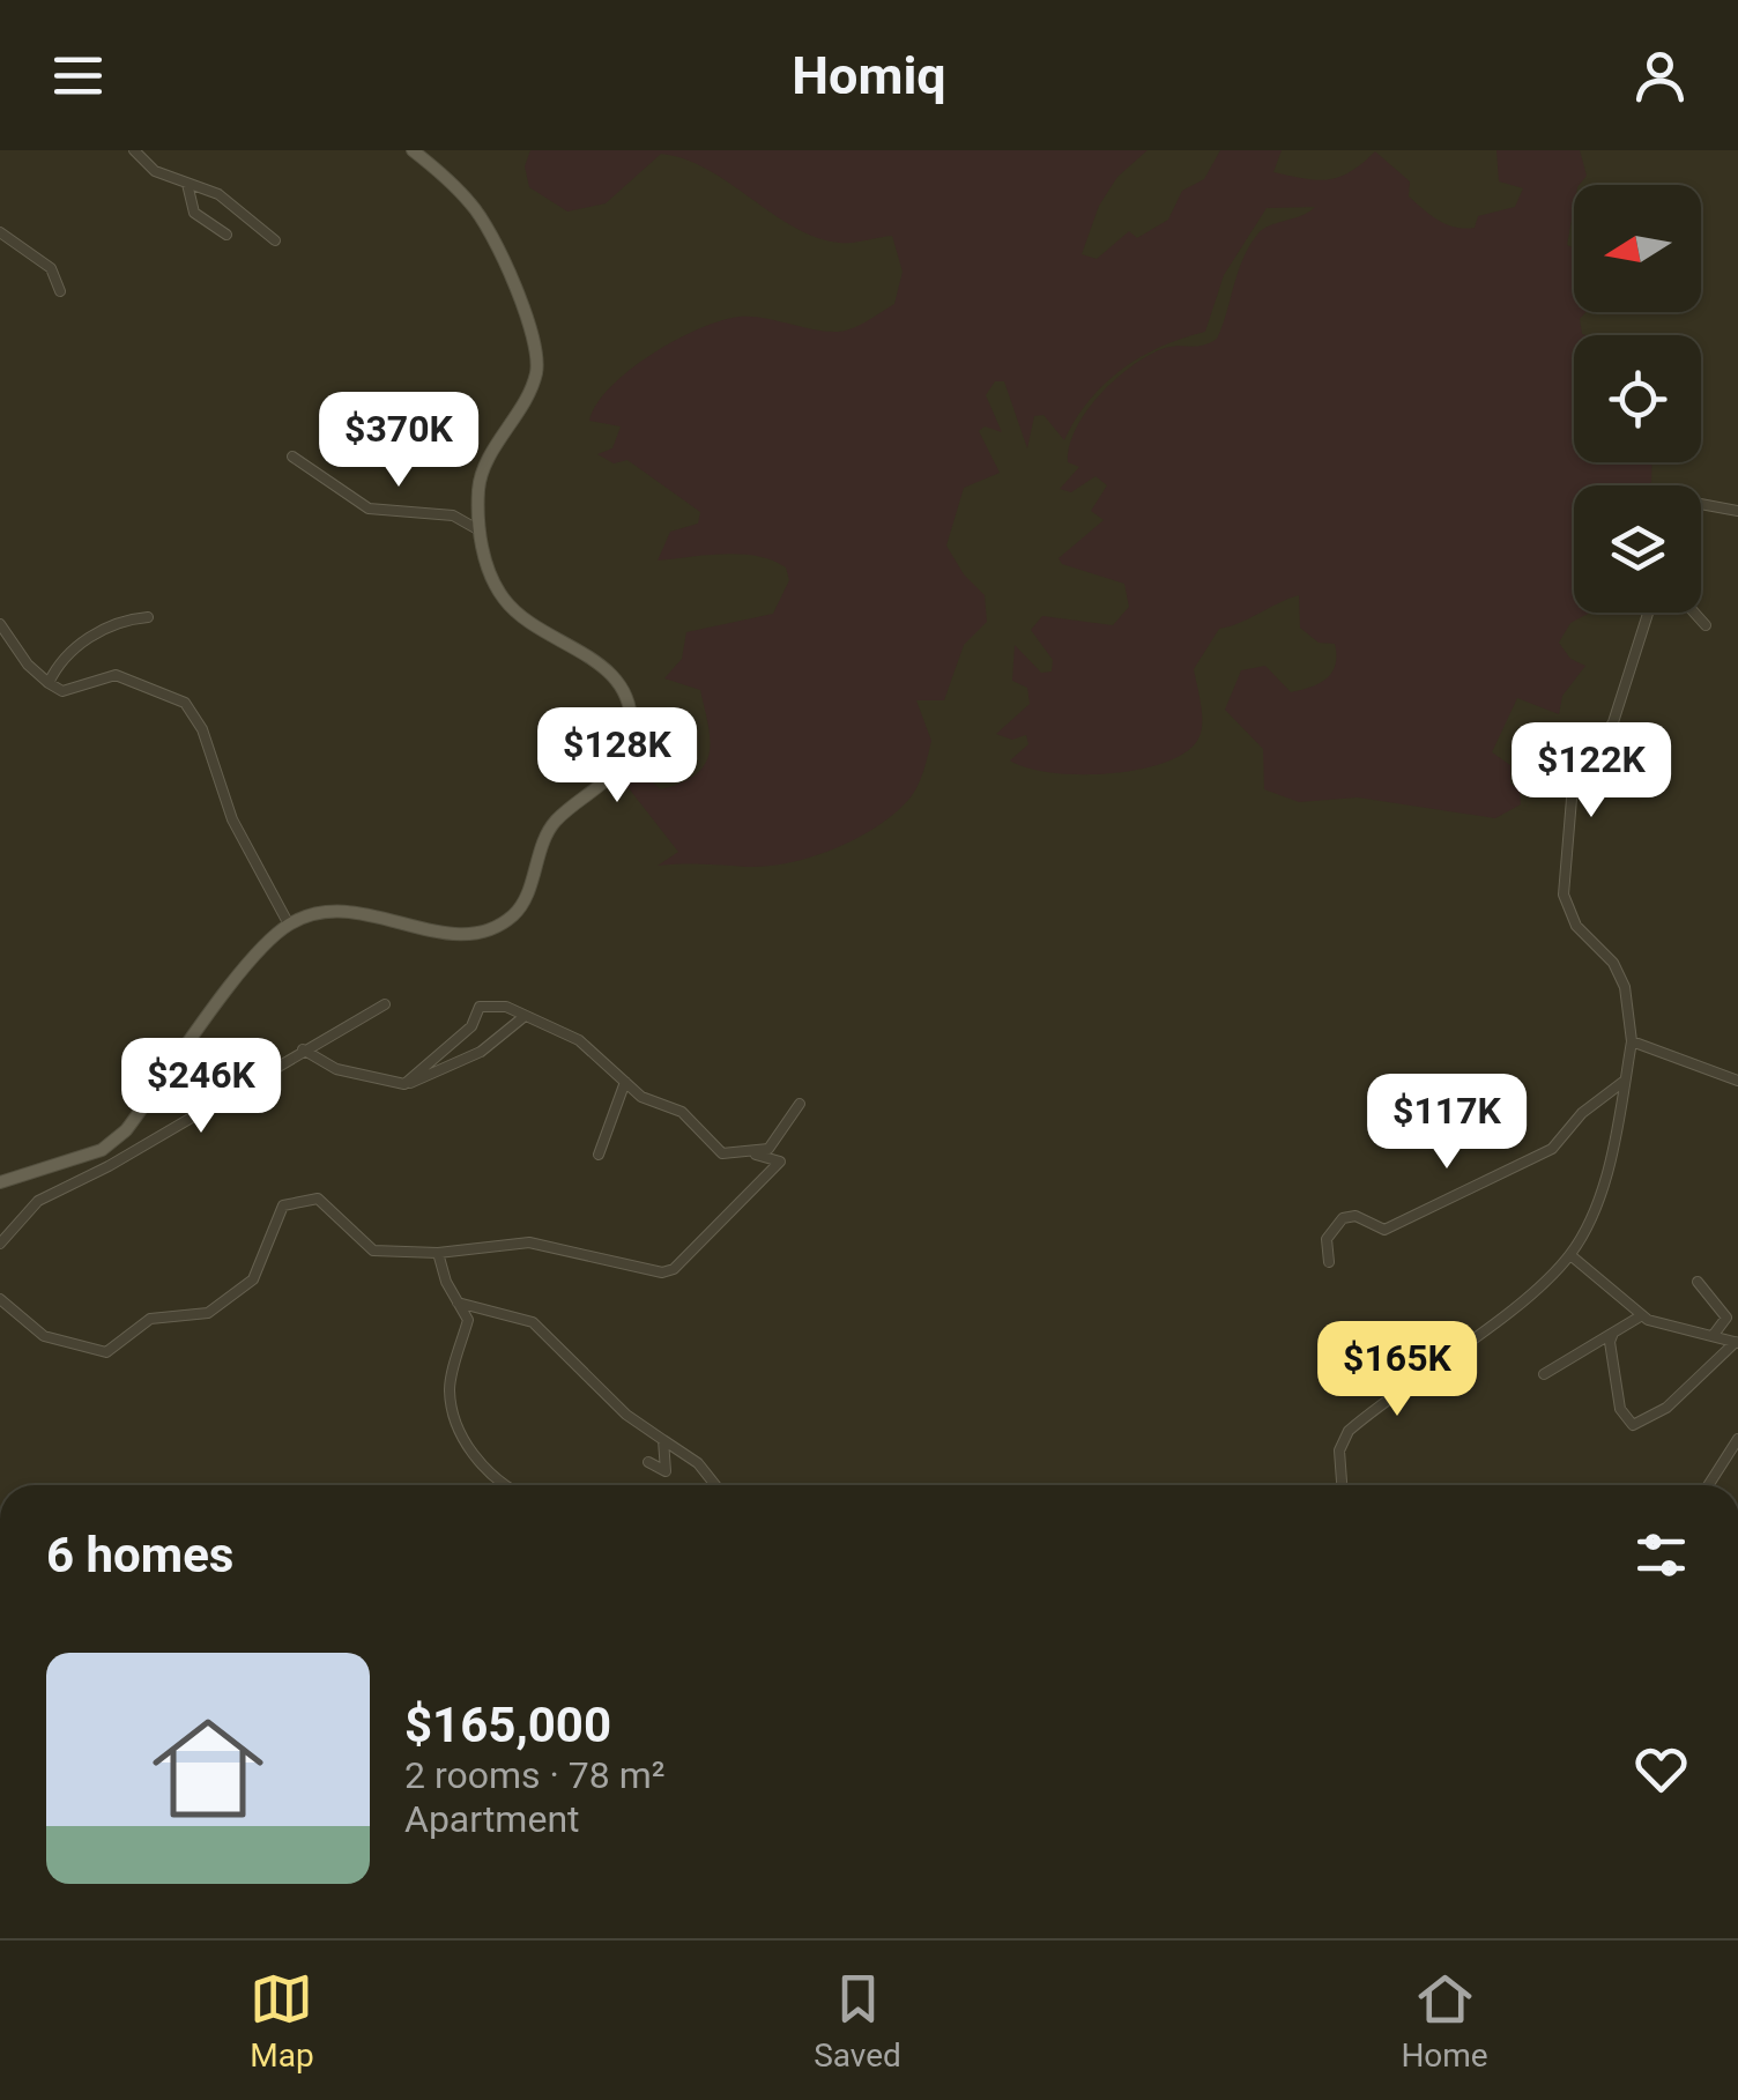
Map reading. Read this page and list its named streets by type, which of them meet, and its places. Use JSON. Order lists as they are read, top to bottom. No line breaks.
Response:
{"north":"left","page":{"header":"Homiq","price":["$370K","$128K","$122K","$246K","$117K","$165K"],"heading":"6 homes","list":[{"name":"$165,000","note":"2 rooms · 78 m² · Apartment"}],"tabs":["Map","Saved","Home"]}}
